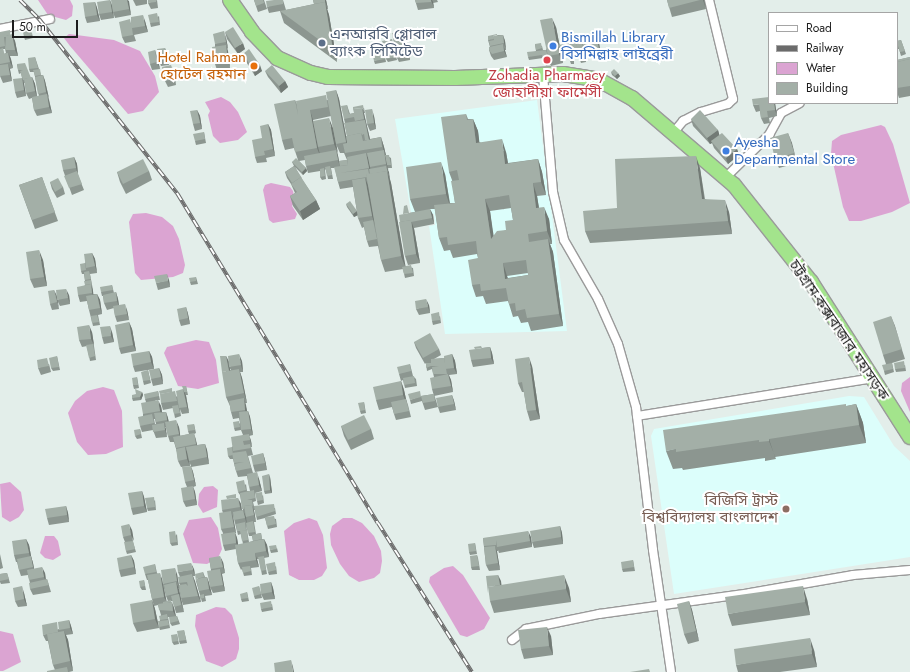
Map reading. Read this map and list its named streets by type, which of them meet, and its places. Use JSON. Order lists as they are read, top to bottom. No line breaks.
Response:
{"streets":{"highway":["চট্টগ্রাম-কক্সবাজার মহাসড়ক"]},"places":["এনআরবি গ্লোবাল ব্যাংক লিমিটেড","Bismillah Library বিসমিল্লাহ লাইব্রেরী","Zohadia Pharmacy জোহাদীয়া ফার্মেসী","Hotel Rahman হোটেল রহমান","Ayesha Departmental Store","বিজিসি ট্রাস্ট বিশ্ববিদ্যালয় বাংলাদেশ"],"legend":["Road","Railway","Water","Building"],"scale_bar":"50 m"}
